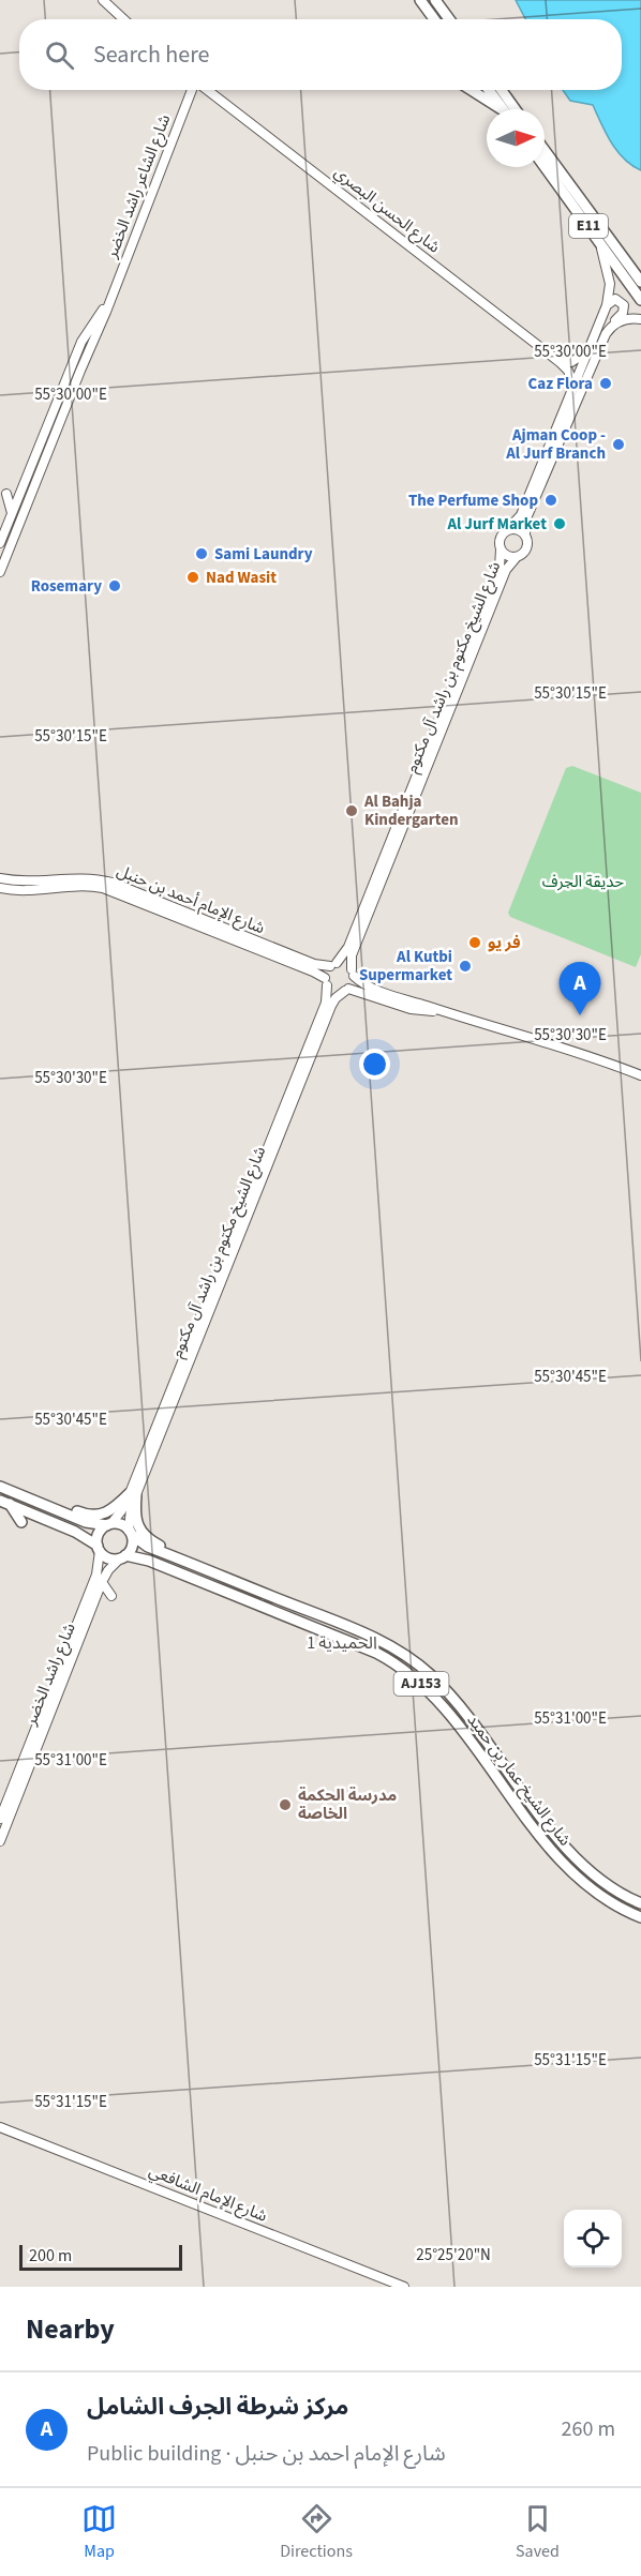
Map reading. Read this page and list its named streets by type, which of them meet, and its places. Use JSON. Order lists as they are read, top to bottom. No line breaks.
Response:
{"streets":{"main road":["E11","AJ153","شارع الشيخ عمار بن حميد"],"street":["شارع الشاعر راشد الخضر","شارع الحسن البصري","شارع الشيخ مكتوم بن راشد آل مكتوم","شارع الإمام أحمد بن حنبل","شارع راشد الخضر","شارع الإمام الشافعي"]},"crossings":[["شارع الشيخ مكتوم بن راشد آل مكتوم","شارع الإمام أحمد بن حنبل"],["شارع الشيخ مكتوم بن راشد آل مكتوم","شارع راشد الخضر"],["شارع الشيخ مكتوم بن راشد آل مكتوم","شارع الشيخ عمار بن حميد"],["شارع راشد الخضر","شارع الشيخ عمار بن حميد"]],"districts":["الحميدية 1"],"parks":["حديقة الجرف"],"places":["Caz Flora","Ajman Coop - Al Jurf Branch","The Perfume Shop","Al Jurf Market","Sami Laundry","Nad Wasit","Rosemary","Al Bahja Kindergarten","فر يو","Al Kutbi Supermarket","مدرسة الحكمة الخاصة"],"scale_bar":"200 m","north":"right","page":{"search":"Search here","pins":"A","scale":"200 m","heading":"Nearby","list":[{"mark":"A","name":"مركز شرطة الجرف الشامل","note":"Public building · شارع الإمام احمد بن حنبل","value":"260 m"}],"nav":["Map","Directions","Saved"]},"coordinates":["55°30'00\"E","55°30'15\"E","55°30'30\"E","55°30'45\"E","55°31'00\"E","55°31'15\"E","25°25'20\"N"]}
